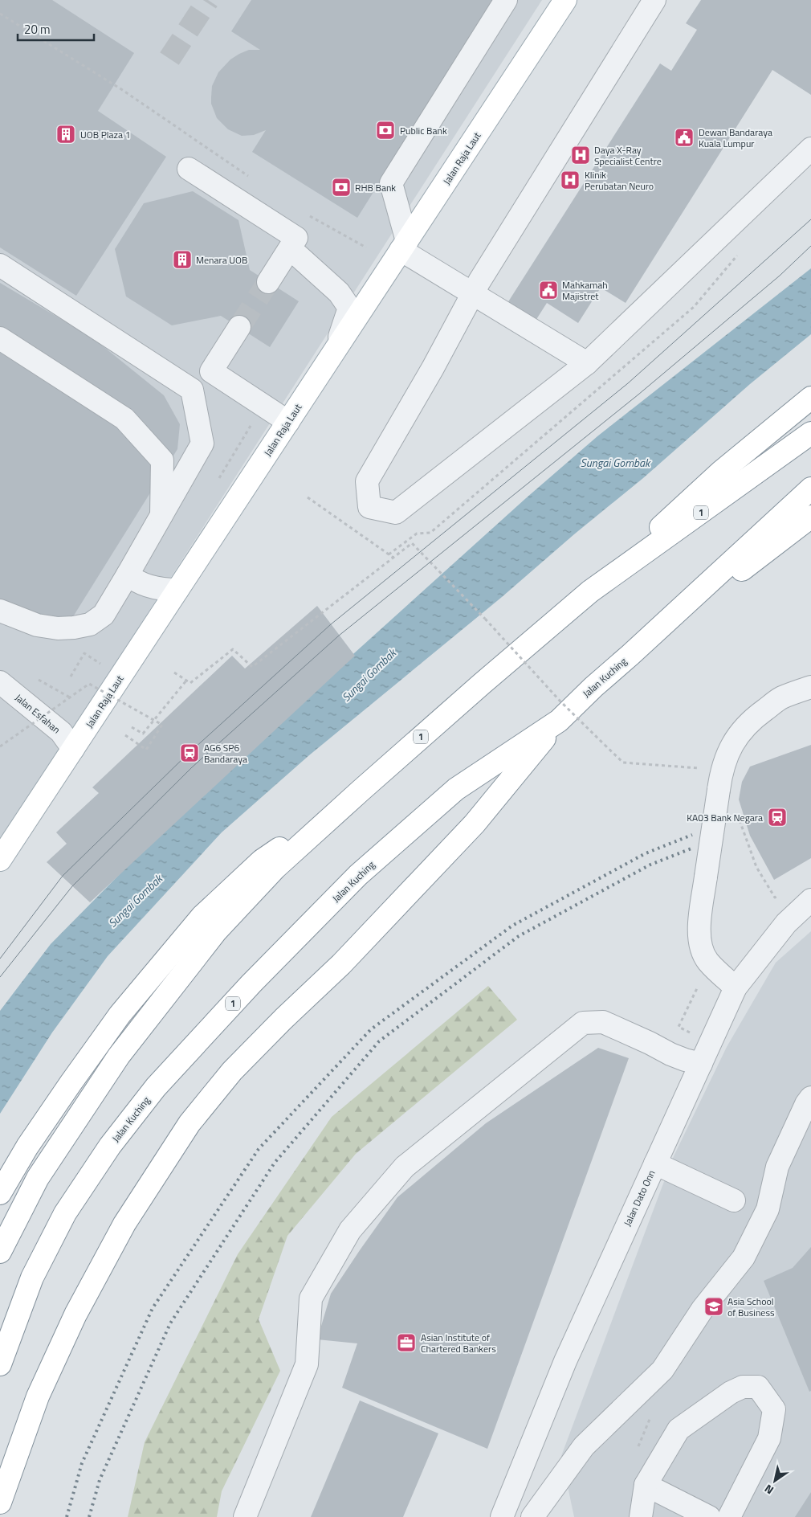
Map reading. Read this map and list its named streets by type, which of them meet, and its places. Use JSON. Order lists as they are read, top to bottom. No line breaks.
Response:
{"streets":{"main road":["Jalan Raja Laut","1","Jalan Kuching"],"street":["Jalan Esfahan","Jalan Dato Onn"]},"crossings":[["Jalan Raja Laut","Jalan Esfahan"]],"water":["Sungai Gombak"],"places":{"bank":["Public Bank","RHB Bank"],"building":["UOB Plaza 1","Menara UOB"],"public building":["Dewan Bandaraya Kuala Lumpur","Mahkamah Majistret"],"hospital":["Daya X-Ray Specialist Centre","Klinik Perubatan Neuro"],"station":["AG6 SP6 Bandaraya","KA03 Bank Negara"],"school or university":["Asia School of Business"],"office":["Asian Institute of Chartered Bankers"]},"scale_bar":"20 m","north":"bottom left"}
